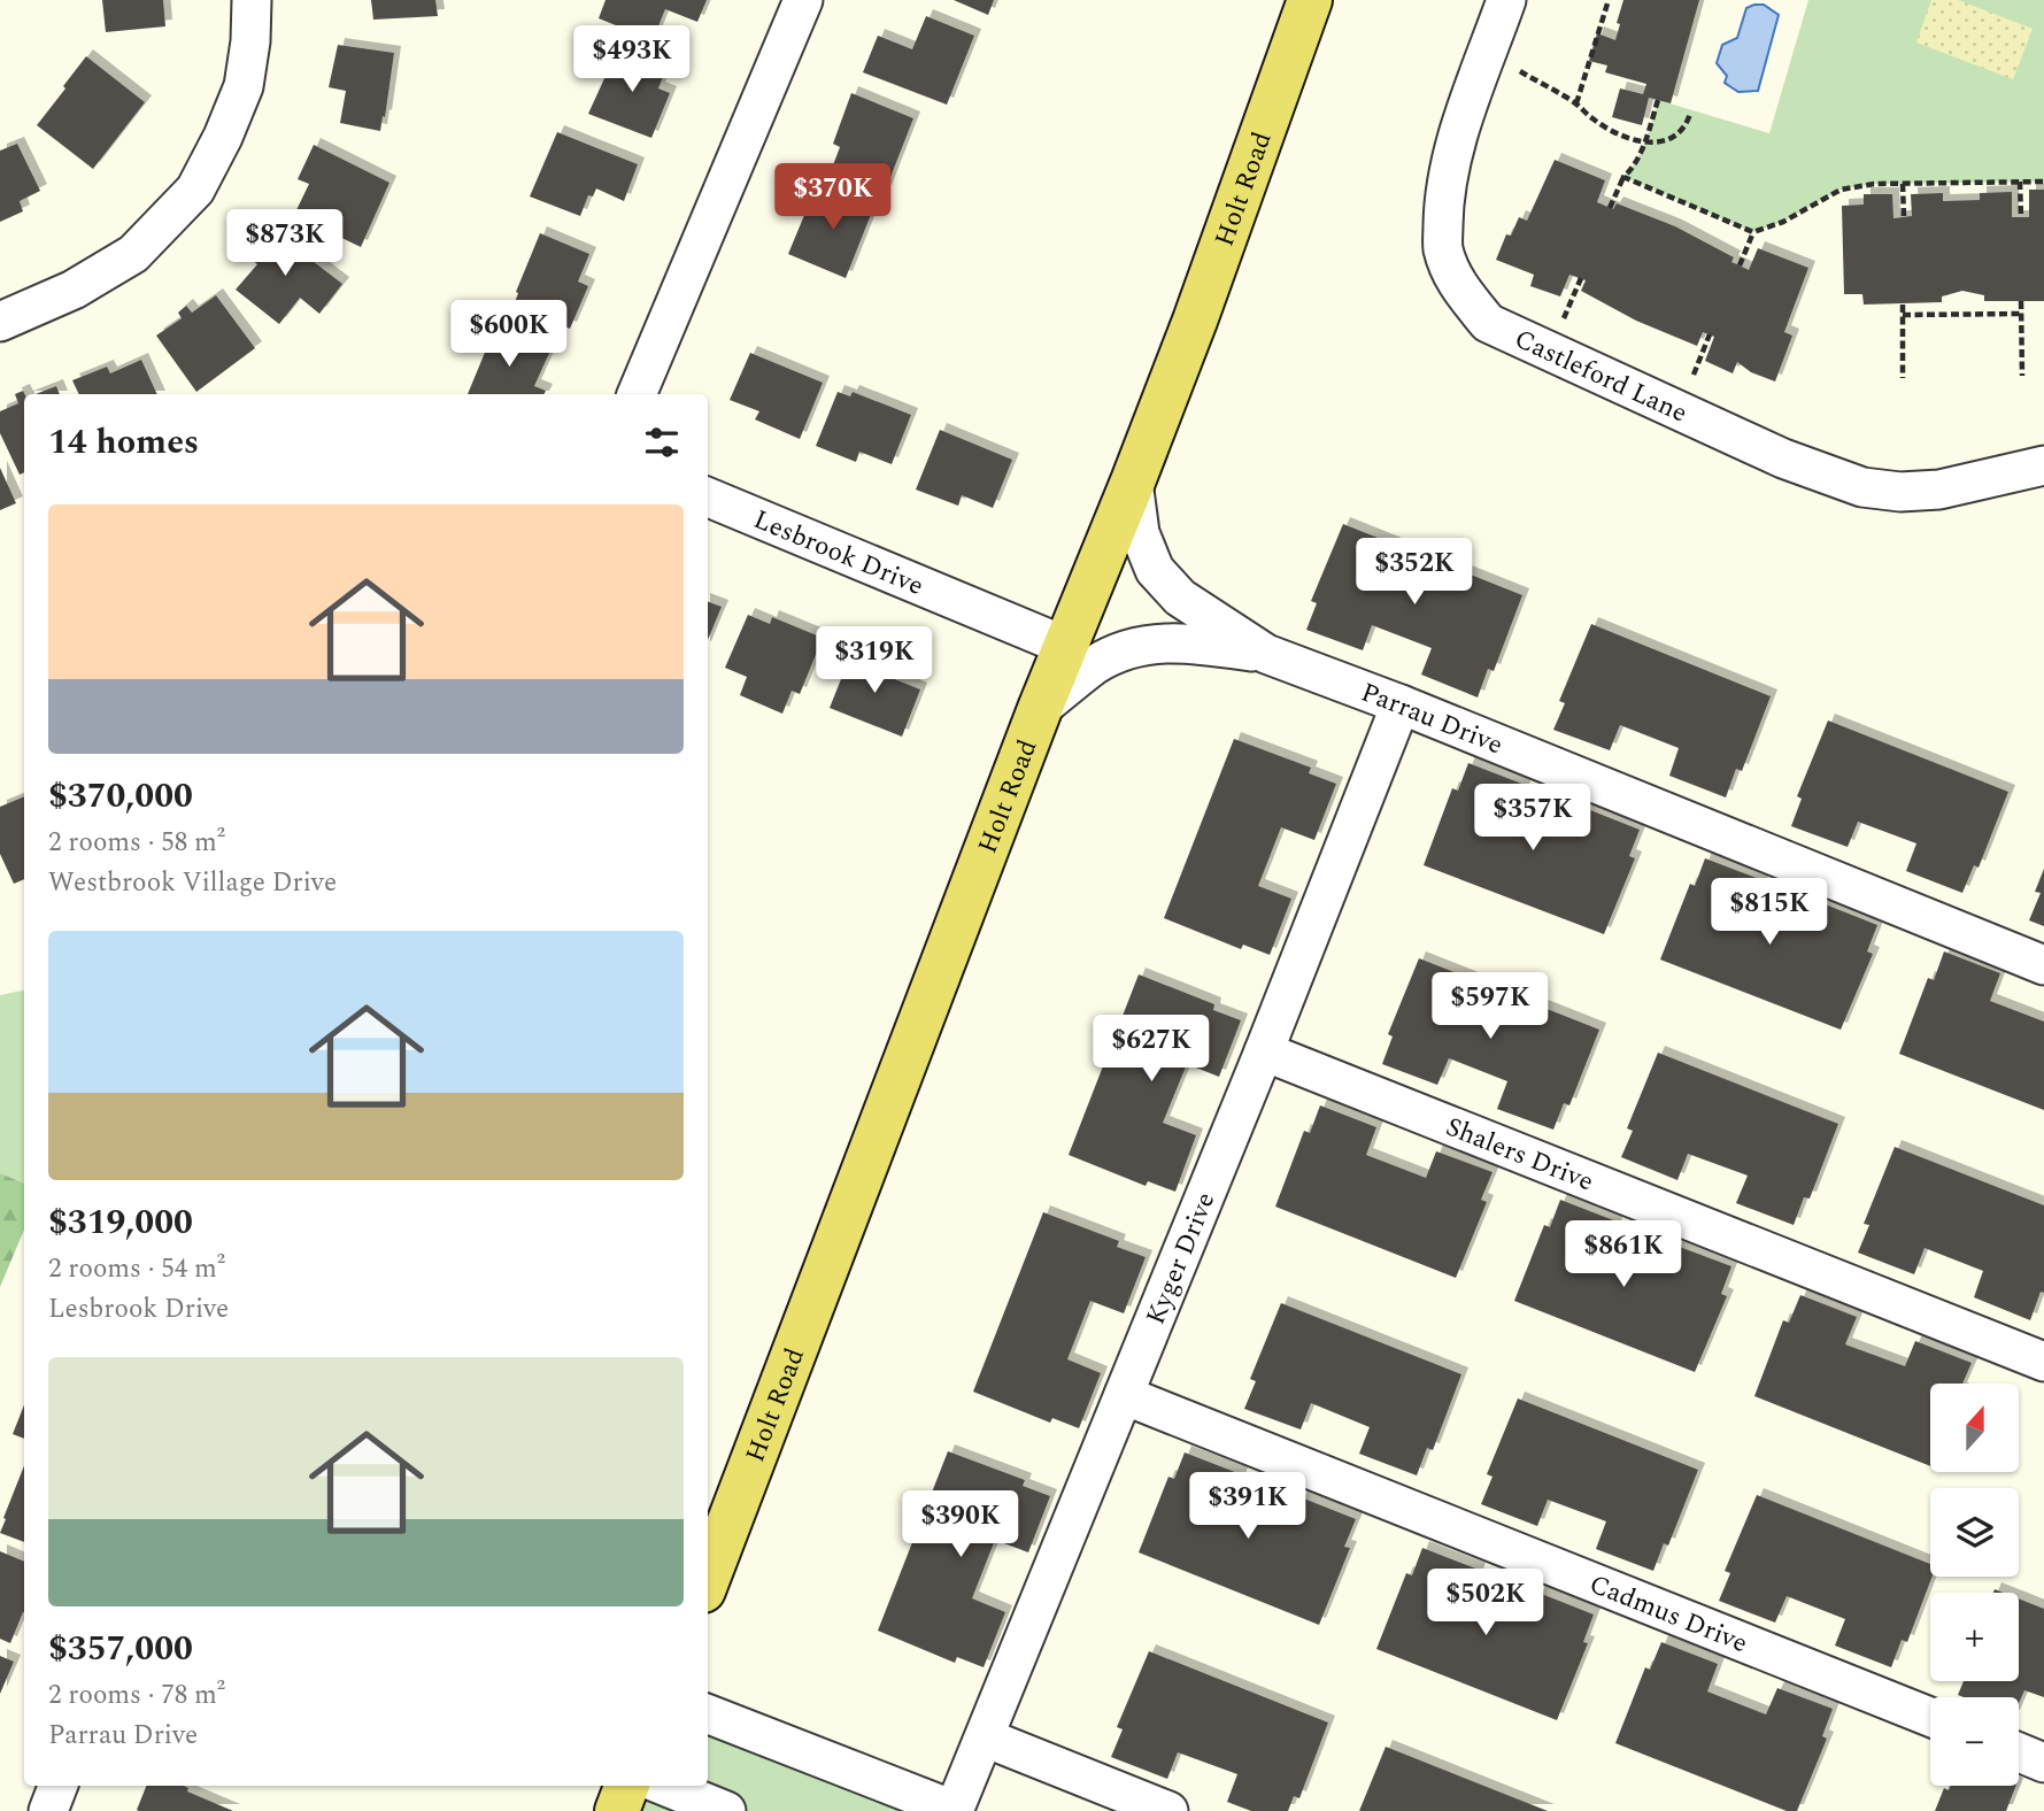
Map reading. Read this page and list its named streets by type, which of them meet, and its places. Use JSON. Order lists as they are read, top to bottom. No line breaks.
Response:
{"streets":{"main road":["Holt Road"],"street":["Castleford Lane","Lesbrook Drive","Parrau Drive","Shalers Drive","Kyger Drive","Cadmus Drive"]},"crossings":[["Holt Road","Lesbrook Drive"],["Holt Road","Parrau Drive"],["Parrau Drive","Kyger Drive"],["Shalers Drive","Kyger Drive"],["Kyger Drive","Cadmus Drive"]],"north":"top","page":{"price":["$493K","$370K","$873K","$600K","$352K","$319K","$357K","$815K","$597K","$627K","$861K","$391K","$390K","$502K"],"heading":"14 homes","list":[{"name":"$370,000","note":"2 rooms · 58 m² · Westbrook Village Drive"},{"name":"$319,000","note":"2 rooms · 54 m² · Lesbrook Drive"},{"name":"$357,000","note":"2 rooms · 78 m² · Parrau Drive"}],"map_buttons":["+","−"]}}
